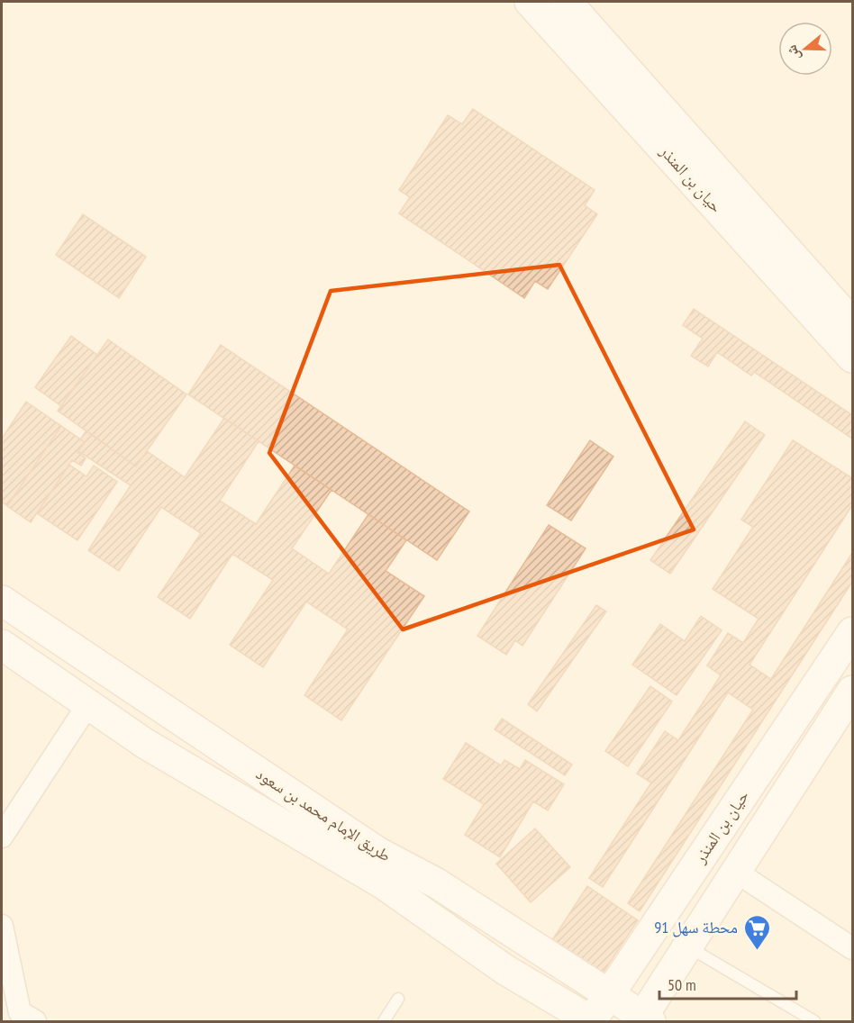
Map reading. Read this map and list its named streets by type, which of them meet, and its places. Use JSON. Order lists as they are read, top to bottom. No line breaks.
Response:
{"streets":{"street":["حيان بن المنذر","طريق الإمام محمد بن سعود"]},"crossings":[["حيان بن المنذر","طريق الإمام محمد بن سعود"]],"places":{"supermarket":["محطة سهل 91"]},"scale_bar":"50 m","north":"left"}
